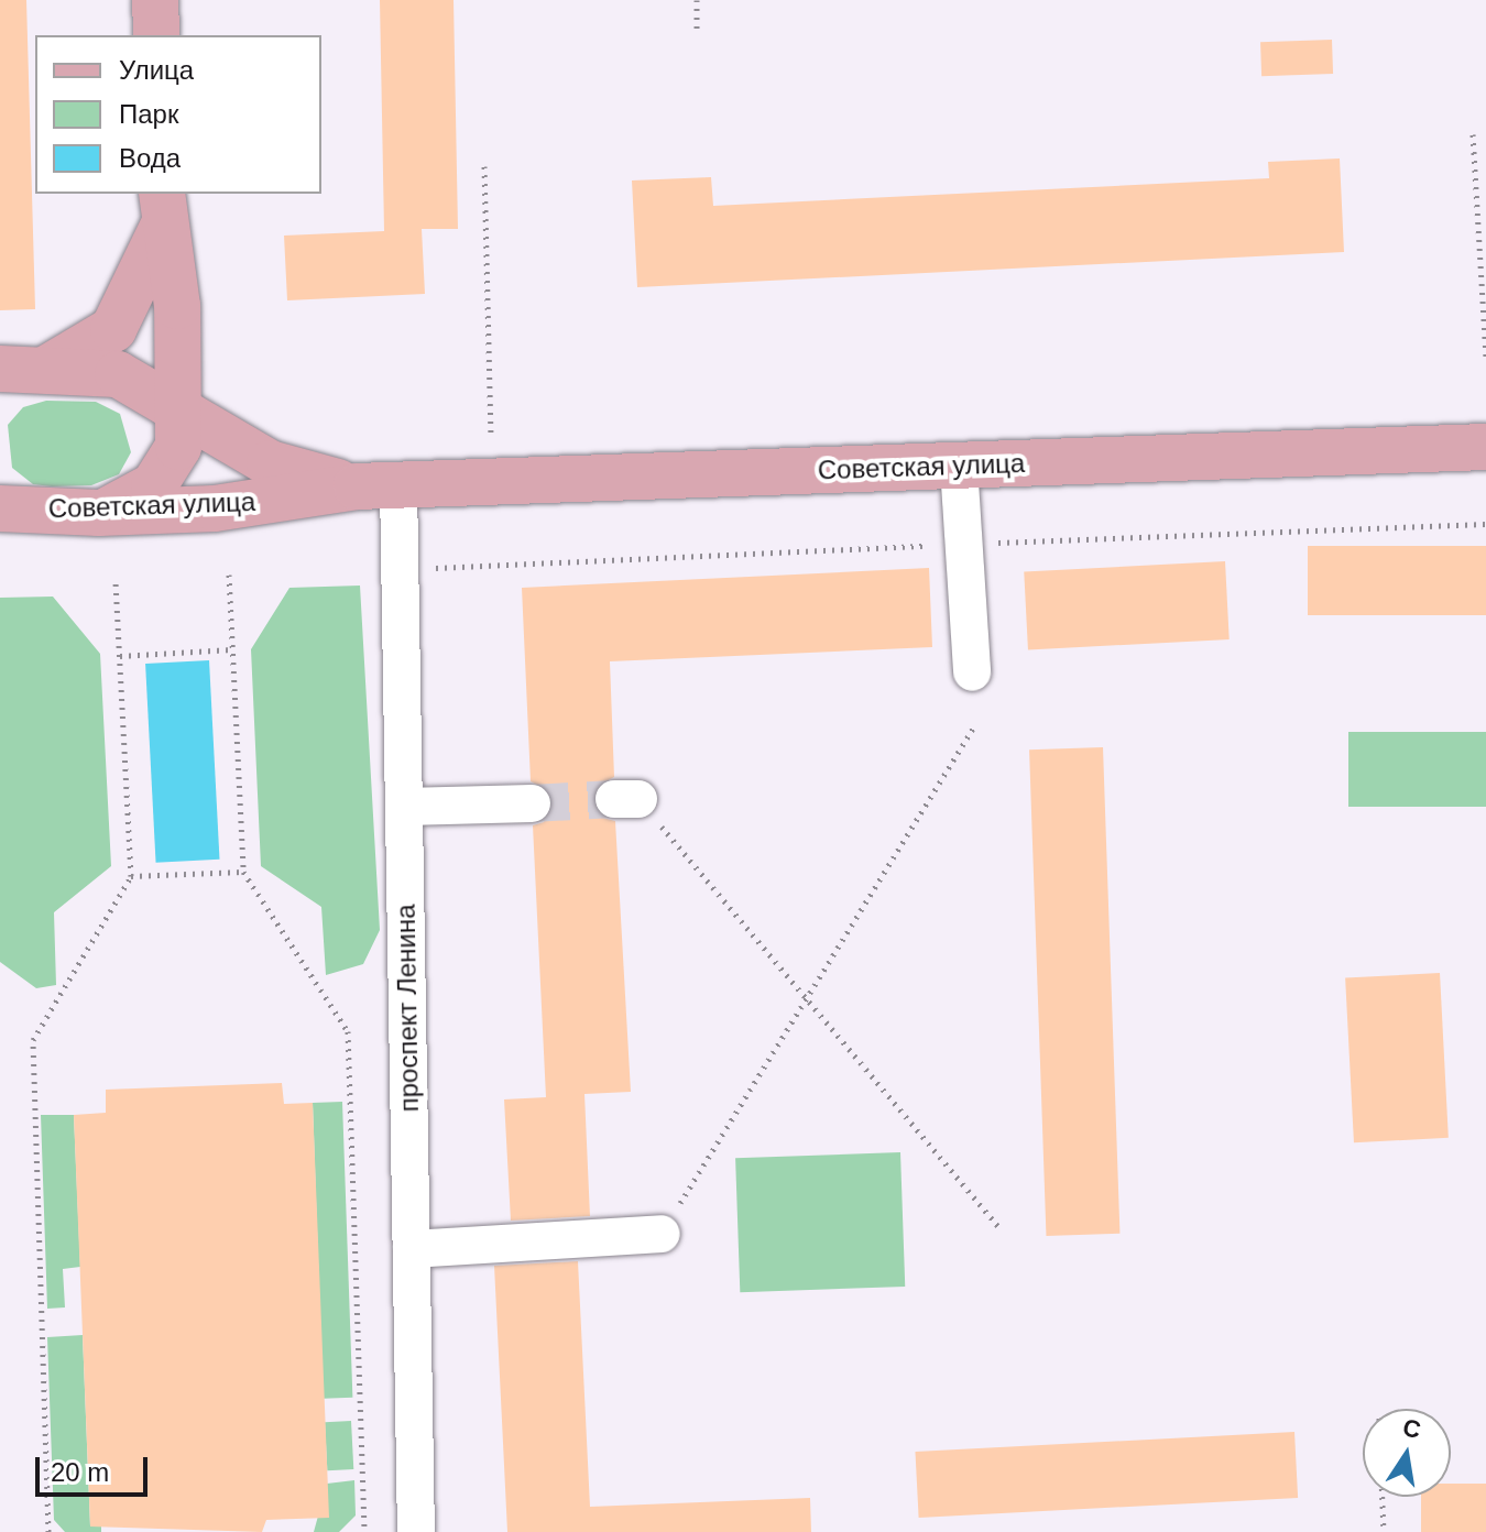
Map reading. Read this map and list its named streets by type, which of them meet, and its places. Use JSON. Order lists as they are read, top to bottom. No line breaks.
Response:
{"streets":{"main road":["Советская улица"],"street":["проспект Ленина"]},"crossings":[["Советская улица","проспект Ленина"]],"legend":["Улица","Парк","Вода"],"scale_bar":"20 m","north":"top"}
